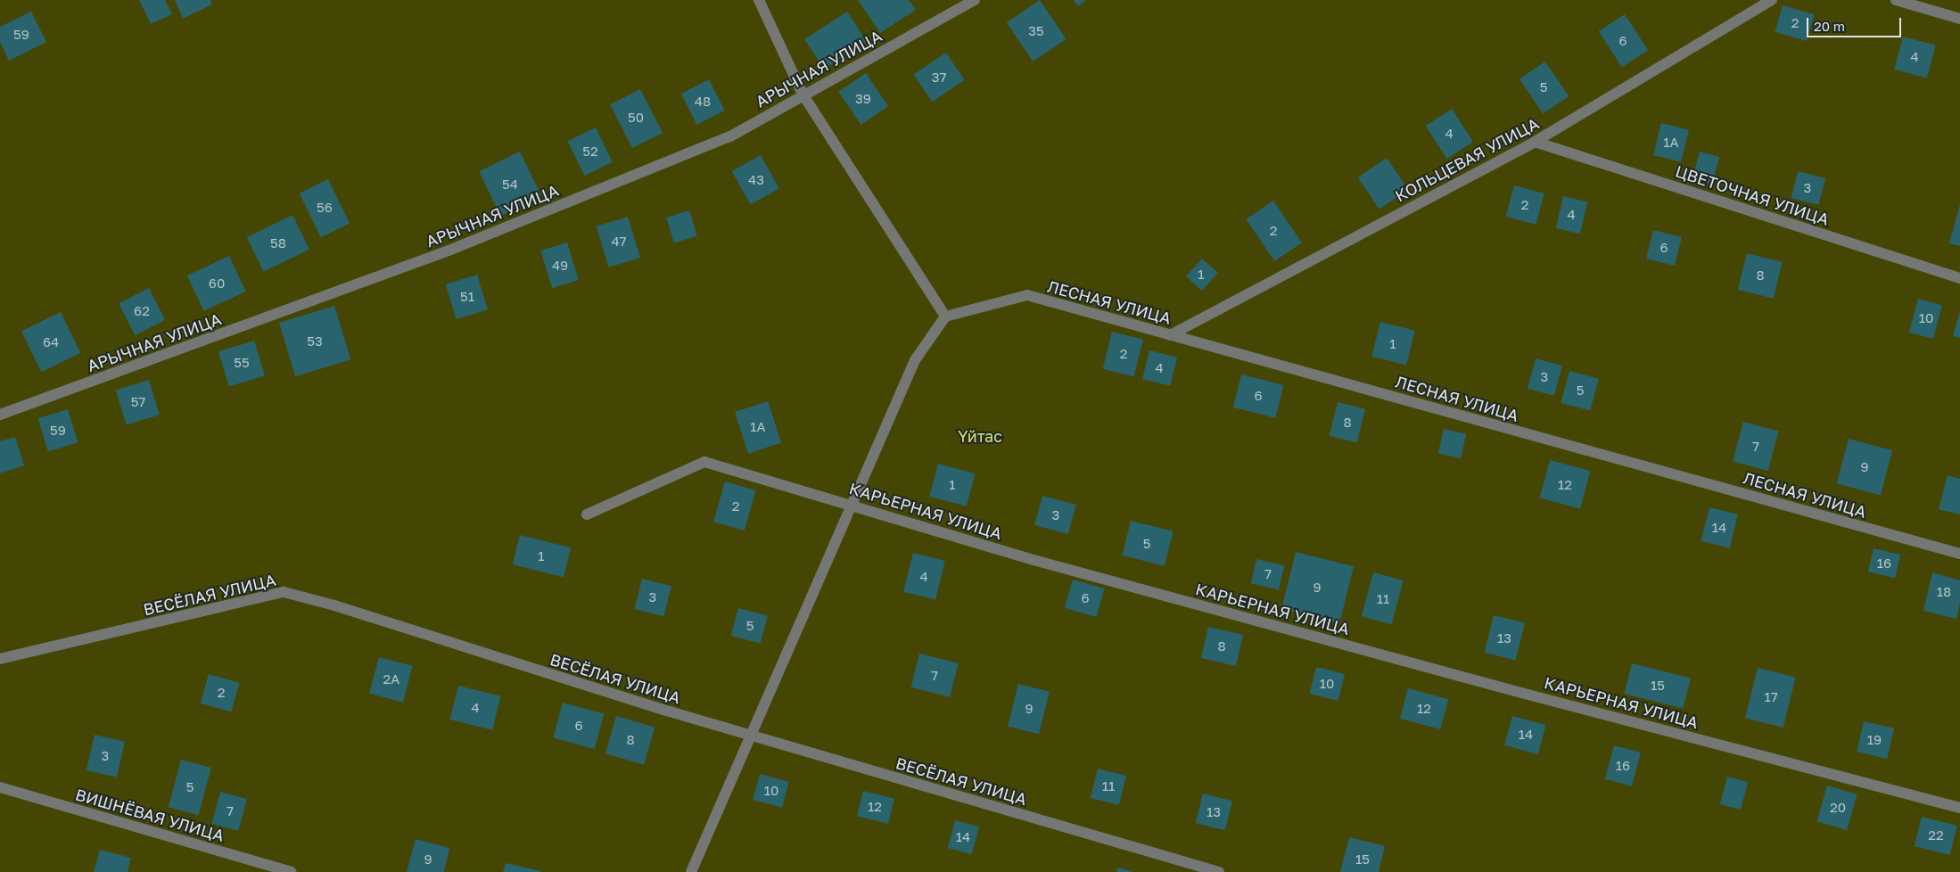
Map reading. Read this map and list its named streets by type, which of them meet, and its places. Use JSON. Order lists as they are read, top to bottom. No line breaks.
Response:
{"streets":{"street":["АРЫЧНАЯ УЛИЦА","КОЛЬЦЕВАЯ УЛИЦА","ЦВЕТОЧНАЯ УЛИЦА","ЛЕСНАЯ УЛИЦА","КАРЬЕРНАЯ УЛИЦА","ВЕСЁЛАЯ УЛИЦА","ВИШНЁВАЯ УЛИЦА"]},"crossings":[["КОЛЬЦЕВАЯ УЛИЦА","ЦВЕТОЧНАЯ УЛИЦА"],["КОЛЬЦЕВАЯ УЛИЦА","ЛЕСНАЯ УЛИЦА"]],"parks":["Үйтас"],"house_numbers":["2","35","59","6","4","37","5","39","48","50","4","1А","52","43","54","3","2","56","4","2","47","58","6","49","1","8","60","51","62","10","53","64","1","2","55","4","3","5","6","57","8","1А","59","7","9","1","12","2","3","14","5","1","16","7","4","9","18","3","6","11","5","13","8","7","2А","10","15","2","17","4","9","12","6","14","8","19","3","16","11","5","10","12","20","7","13","22","14","9","15"],"scale_bar":"20 m"}
